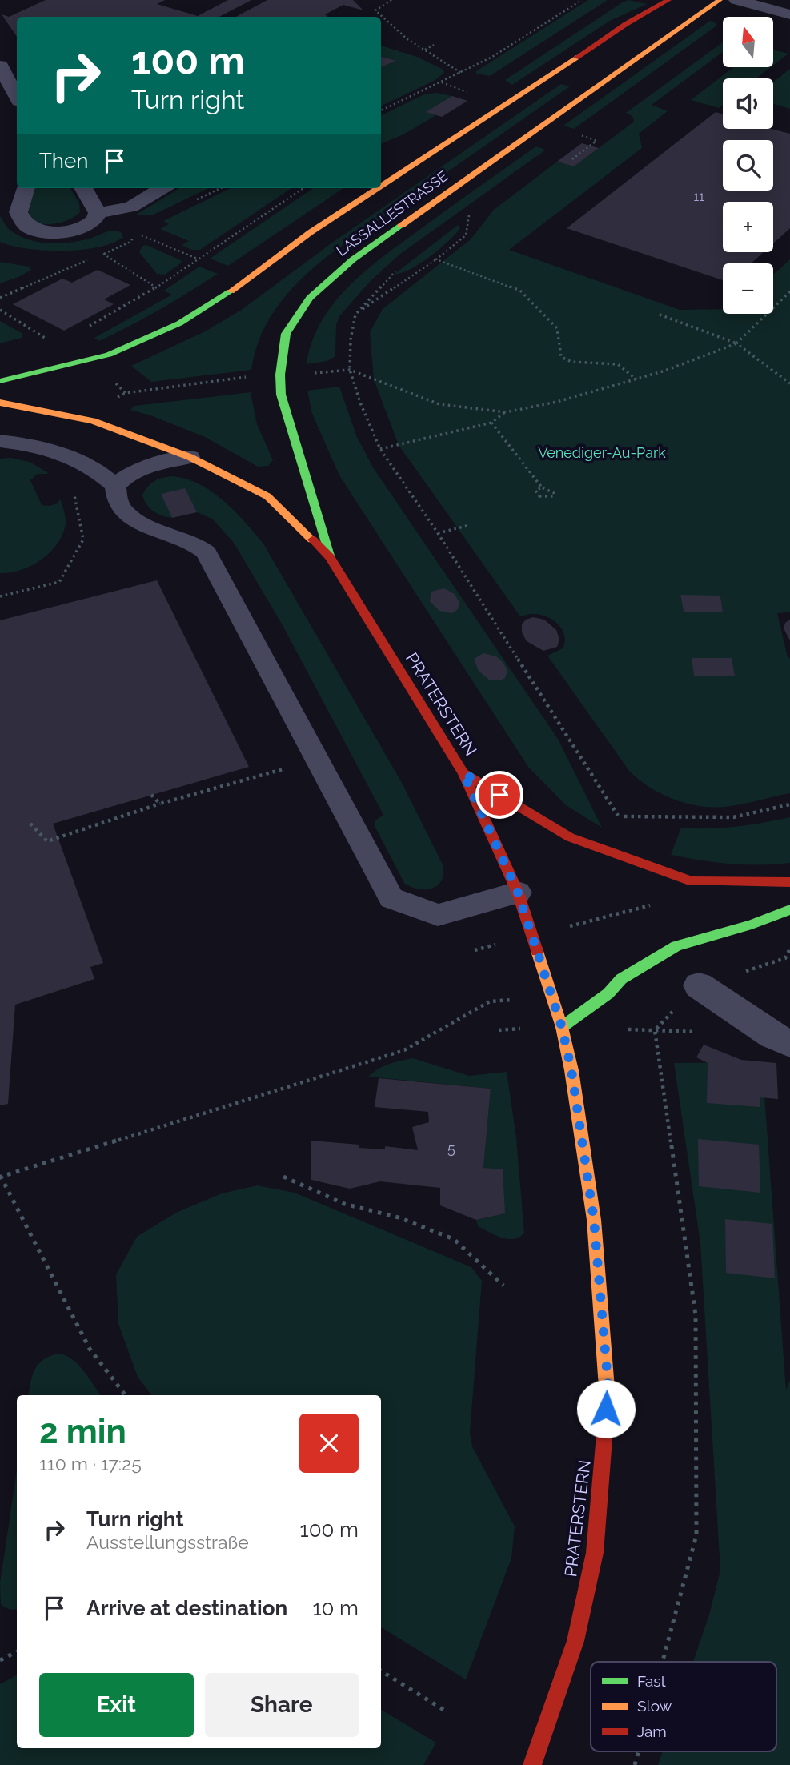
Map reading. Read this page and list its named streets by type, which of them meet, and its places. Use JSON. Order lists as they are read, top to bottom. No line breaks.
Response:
{"streets":{"main road":["LASSALLESTRASSE","PRATERSTERN"]},"crossings":[["LASSALLESTRASSE","PRATERSTERN"]],"parks":["Venediger-Au-Park"],"house_numbers":["11","5"],"legend":["Fast","Slow","Jam"],"north":"top","page":{"map_buttons":["+","−"],"turn":["100 m","Turn right"],"then":"Then","heading":["2 min","110 m · 17:25"],"list":[{"name":"Turn right","note":"Ausstellungsstraße","value":"100 m"},{"name":"Arrive at destination","value":"10 m"}],"buttons":["Exit","Share"]}}
